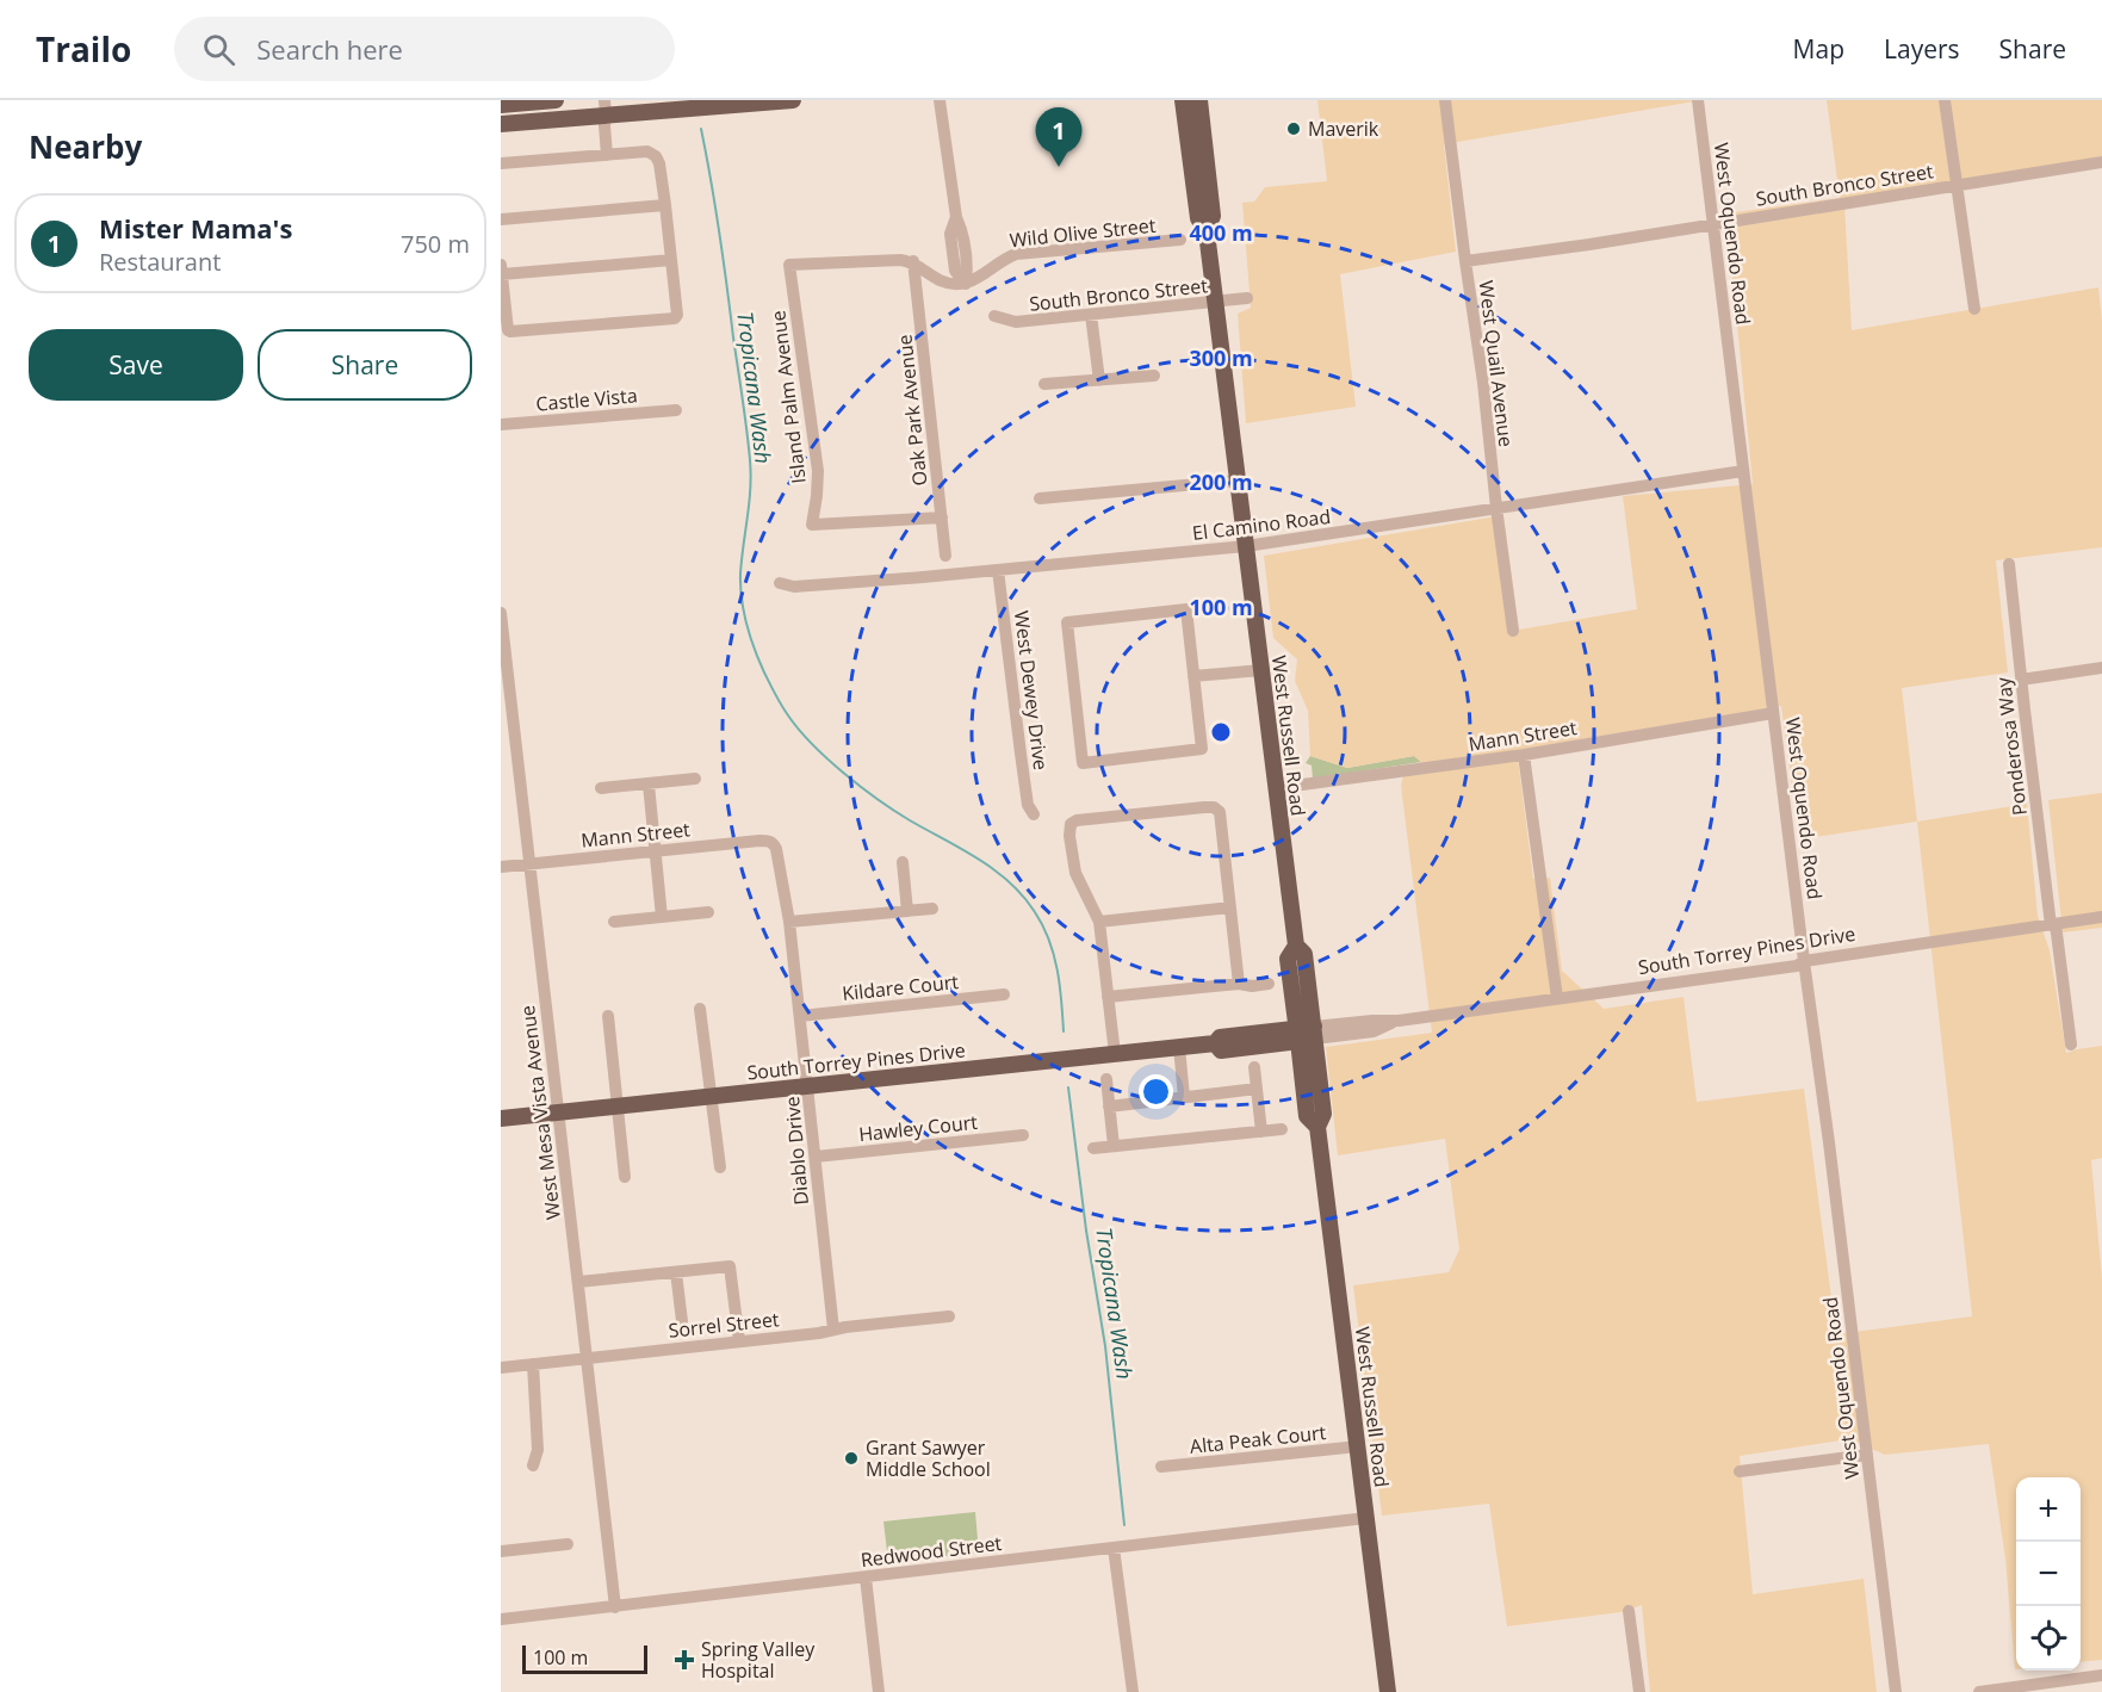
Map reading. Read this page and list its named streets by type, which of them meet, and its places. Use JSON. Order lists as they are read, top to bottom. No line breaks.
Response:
{"streets":{"main road":["West Russell Road","South Torrey Pines Drive"],"street":["South Bronco Street","Wild Olive Street","West Oquendo Road","West Quail Avenue","Island Palm Avenue","Castle Vista","Oak Park Avenue","El Camino Road","West Dewey Drive","Mann Street","Ponderosa Way","Kildare Court","West Mesa Vista Avenue","Hawley Court","Diablo Drive","Sorrel Street","Alta Peak Court","Redwood Street"]},"crossings":[["South Bronco Street","West Oquendo Road"],["South Bronco Street","West Quail Avenue"],["South Bronco Street","West Russell Road"],["West Oquendo Road","El Camino Road"],["West Oquendo Road","Mann Street"],["West Oquendo Road","South Torrey Pines Drive"],["West Quail Avenue","El Camino Road"],["Island Palm Avenue","Oak Park Avenue"],["El Camino Road","West Dewey Drive"],["El Camino Road","West Russell Road"],["West Russell Road","Mann Street"],["West Russell Road","South Torrey Pines Drive"],["West Russell Road","Alta Peak Court"],["West Russell Road","Redwood Street"],["Mann Street","West Mesa Vista Avenue"],["Mann Street","Diablo Drive"],["Ponderosa Way","South Torrey Pines Drive"],["South Torrey Pines Drive","West Mesa Vista Avenue"],["South Torrey Pines Drive","Diablo Drive"],["Kildare Court","Diablo Drive"],["West Mesa Vista Avenue","Sorrel Street"],["West Mesa Vista Avenue","Redwood Street"],["Hawley Court","Diablo Drive"],["Diablo Drive","Sorrel Street"]],"water":["Tropicana Wash"],"places":{"other":["Maverik","Grant Sawyer Middle School"],"health":["Spring Valley Hospital"]},"scale_bar":"100 m","page":{"header":"Trailo","search":"Search here","nav":["Map","Layers","Share"],"heading":"Nearby","pins":"1","list":[{"mark":"1","name":"Mister Mama's","note":"Restaurant","value":"750 m"}],"buttons":["Save","Share"],"map_buttons":["+","−"],"scale":"100 m"},"rings":["400 m","300 m","200 m","100 m"]}
